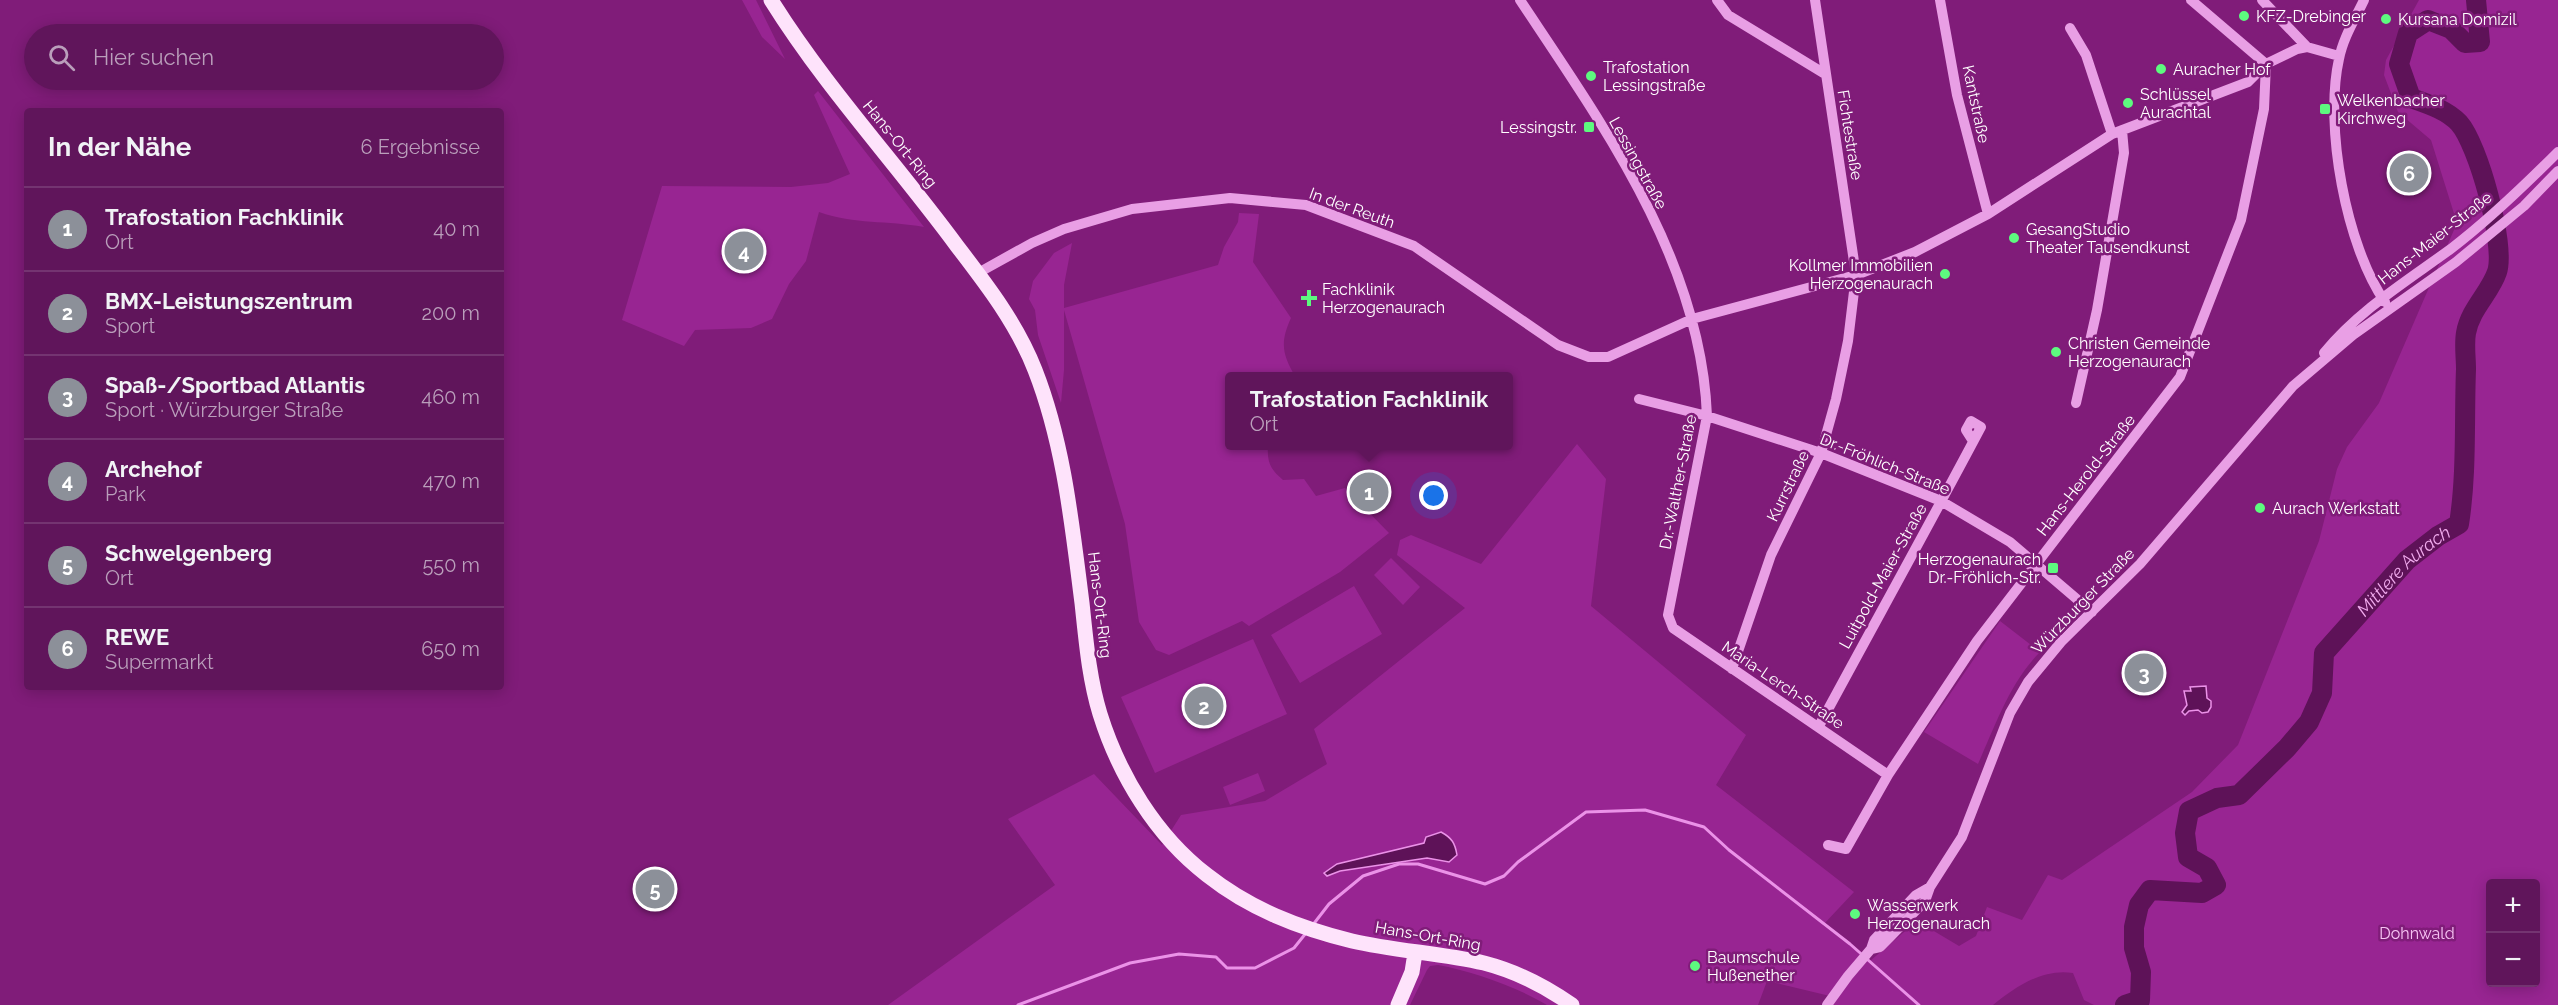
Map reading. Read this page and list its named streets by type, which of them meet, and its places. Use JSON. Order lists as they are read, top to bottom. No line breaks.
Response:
{"streets":{"main road":["Hans-Ort-Ring"],"street":["Kantstraße","Fichtestraße","Lessingstraße","In der Reuth","Hans-Maier-Straße","Dr.-Fröhlich-Straße","Hans-Herold-Straße","Dr.-Walther-Straße","Kurrstraße","Luitpold-Maier-Straße","Würzburger Straße","Maria-Lerch-Straße"]},"crossings":[["Fichtestraße","Kurrstraße"],["Hans-Ort-Ring","In der Reuth"],["Lessingstraße","In der Reuth"],["Lessingstraße","Dr.-Walther-Straße"],["In der Reuth","Dr.-Walther-Straße"],["Hans-Maier-Straße","Würzburger Straße"],["Dr.-Fröhlich-Straße","Hans-Herold-Straße"],["Dr.-Fröhlich-Straße","Dr.-Walther-Straße"],["Dr.-Fröhlich-Straße","Kurrstraße"],["Dr.-Fröhlich-Straße","Luitpold-Maier-Straße"],["Dr.-Fröhlich-Straße","Würzburger Straße"],["Hans-Herold-Straße","Maria-Lerch-Straße"],["Dr.-Walther-Straße","Maria-Lerch-Straße"],["Kurrstraße","Maria-Lerch-Straße"],["Luitpold-Maier-Straße","Maria-Lerch-Straße"]],"water":["Mittlere Aurach"],"parks":["Dohnwald"],"places":{"other":["KFZ-Drebinger","Kursana Domizil","Auracher Hof","Trafostation Lessingstraße","Schlüssel Aurachtal","GesangStudio Theater Tausendkunst","Kollmer Immobilien Herzogenaurach","Christen Gemeinde Herzogenaurach","Aurach Werkstatt","Wasserwerk Herzogenaurach","Baumschule Hußenether"],"transit":["Welkenbacher Kirchweg","Lessingstr.","Herzogenaurach Dr.-Fröhlich-Str."],"health":["Fachklinik Herzogenaurach"]},"page":{"search":"Hier suchen","heading":["In der Nähe","6 Ergebnisse"],"pins":["6","4","1","3","2","5"],"list":[{"mark":"1","name":"Trafostation Fachklinik","note":"Ort","value":"40 m"},{"mark":"2","name":"BMX-Leistungszentrum","note":"Sport","value":"200 m"},{"mark":"3","name":"Spaß-/Sportbad Atlantis","note":"Sport · Würzburger Straße","value":"460 m"},{"mark":"4","name":"Archehof","note":"Park","value":"470 m"},{"mark":"5","name":"Schwelgenberg","note":"Ort","value":"550 m"},{"mark":"6","name":"REWE","note":"Supermarkt","value":"650 m"}],"popup":["Trafostation Fachklinik","Ort"],"map_buttons":["+","−"]}}
